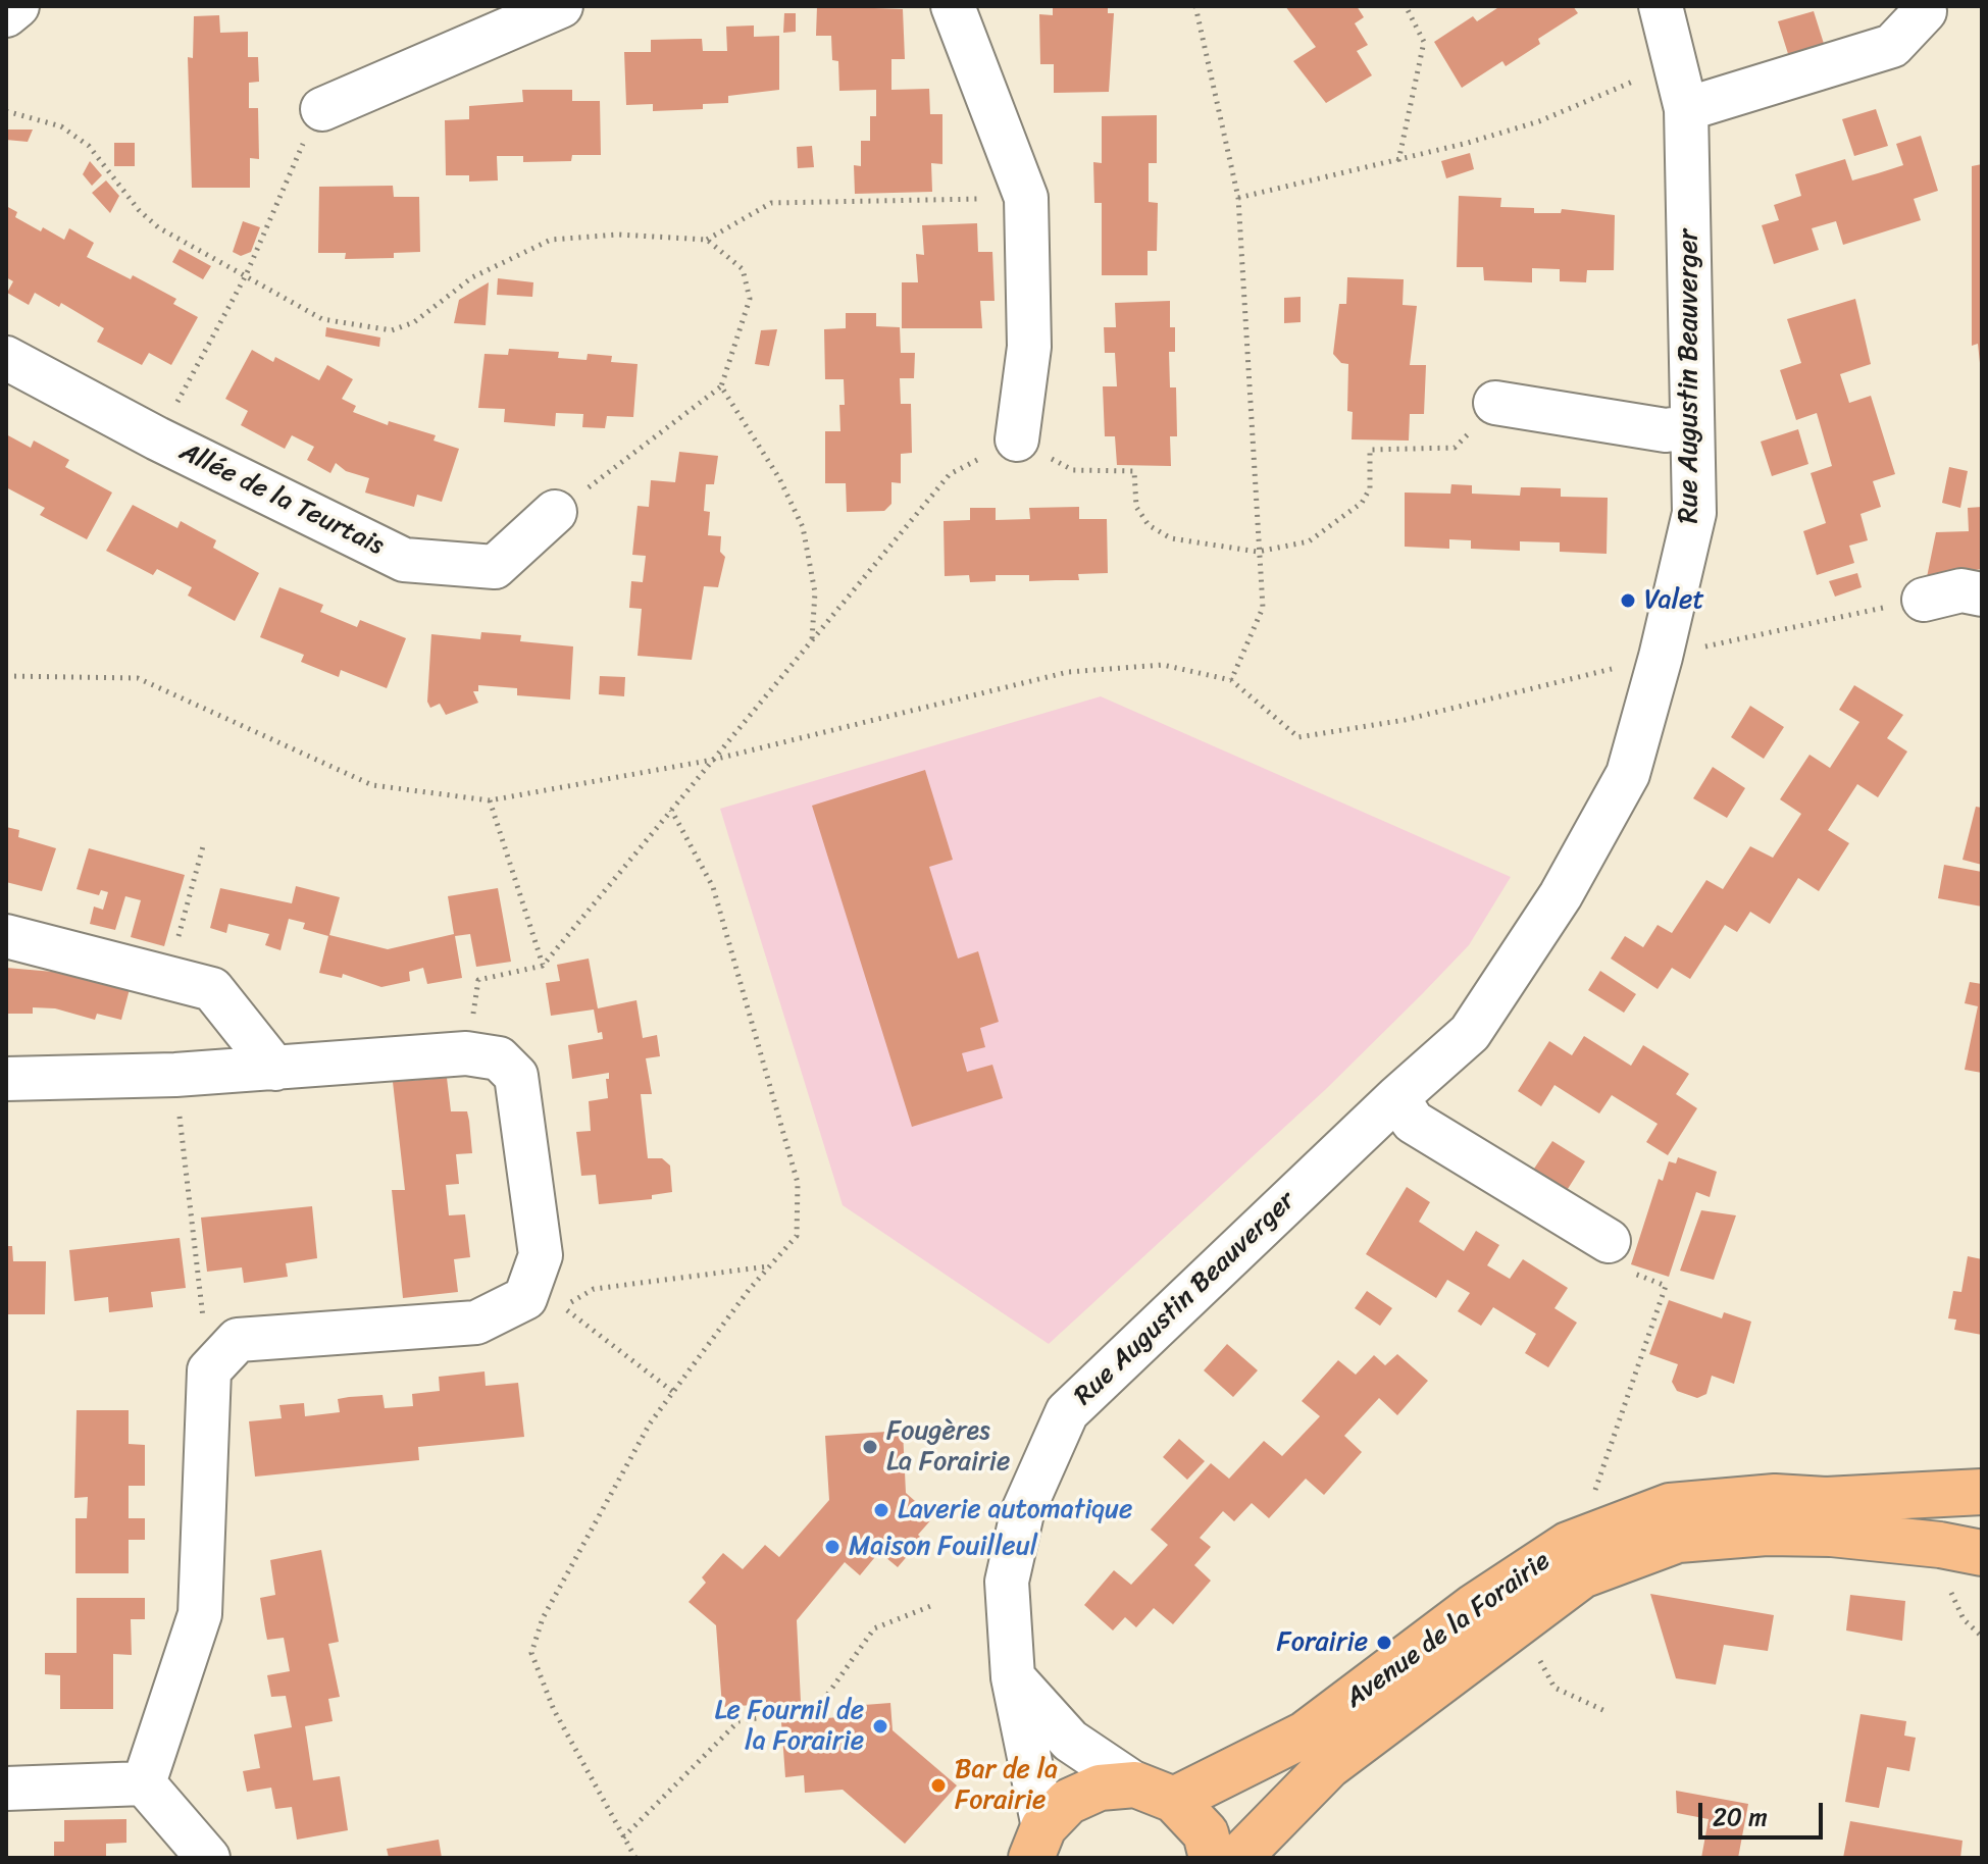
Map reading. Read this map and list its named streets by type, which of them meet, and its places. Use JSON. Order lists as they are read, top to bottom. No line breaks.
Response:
{"streets":{"main road":["Avenue de la Forairie"],"street":["Rue Augustin Beauverger","Allée de la Teurtais"]},"crossings":[["Rue Augustin Beauverger","Avenue de la Forairie"]],"places":["Valet","Fougères La Forairie","Laverie automatique","Maison Fouilleul","Forairie","Le Fournil de la Forairie","Bar de la Forairie"],"scale_bar":"20 m"}
